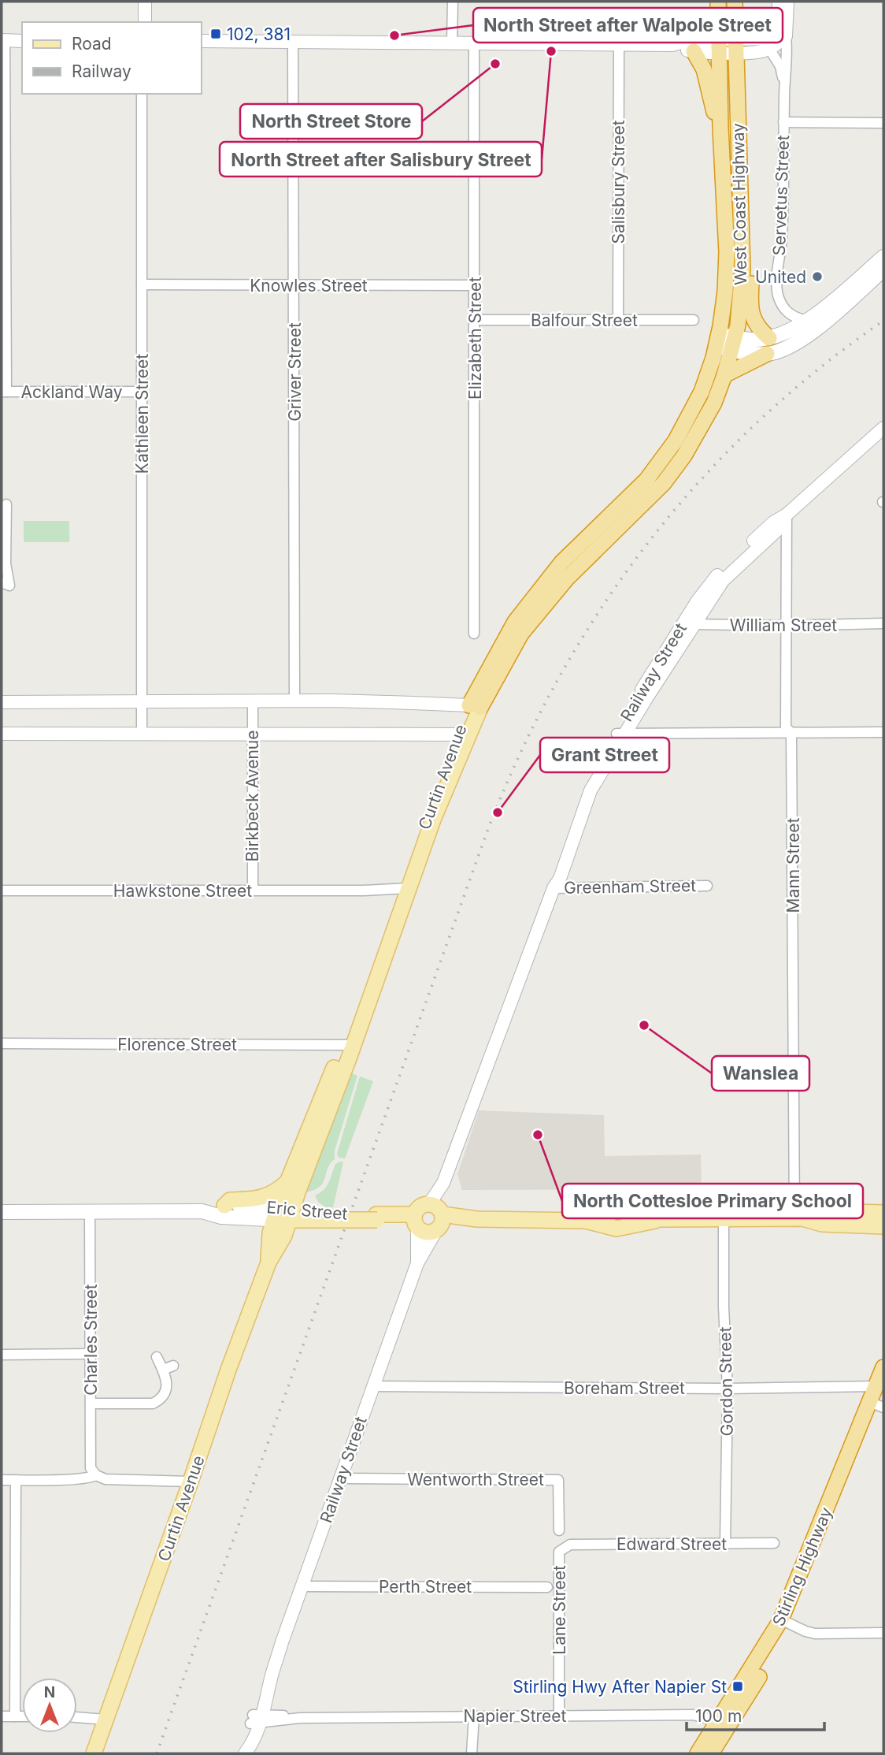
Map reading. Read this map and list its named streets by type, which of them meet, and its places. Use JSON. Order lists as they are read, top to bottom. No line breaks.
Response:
{"streets":{"highway":["West Coast Highway","Curtin Avenue","Stirling Highway"],"main road":["Eric Street"],"street":["Salisbury Street","Servetus Street","Knowles Street","Balfour Street","Elizabeth Street","Griver Street","Ackland Way","Kathleen Street","William Street","Railway Street","Birkbeck Avenue","Mann Street","Greenham Street","Hawkstone Street","Florence Street","Charles Street","Gordon Street","Boreham Street","Wentworth Street","Edward Street","Perth Street","Lane Street","Napier Street"]},"crossings":[["Salisbury Street","Balfour Street"],["West Coast Highway","Curtin Avenue"],["Knowles Street","Elizabeth Street"],["Knowles Street","Griver Street"],["Knowles Street","Kathleen Street"],["Balfour Street","Elizabeth Street"],["Ackland Way","Kathleen Street"],["William Street","Railway Street"],["William Street","Mann Street"],["Railway Street","Mann Street"],["Railway Street","Greenham Street"],["Railway Street","Eric Street"],["Railway Street","Boreham Street"],["Railway Street","Wentworth Street"],["Railway Street","Perth Street"],["Railway Street","Napier Street"],["Curtin Avenue","Hawkstone Street"],["Curtin Avenue","Florence Street"],["Curtin Avenue","Eric Street"],["Birkbeck Avenue","Hawkstone Street"],["Eric Street","Charles Street"],["Gordon Street","Boreham Street"],["Gordon Street","Edward Street"],["Boreham Street","Stirling Highway"],["Edward Street","Lane Street"],["Stirling Highway","Napier Street"],["Lane Street","Napier Street"]],"places":{"transit":["102, 381","Stirling Hwy After Napier St"],"other":["North Street after Walpole Street","North Street after Salisbury Street","North Street Store","United","Grant Street","Wanslea","North Cottesloe Primary School"]},"legend":["Road","Railway"],"scale_bar":"100 m","north":"top"}
